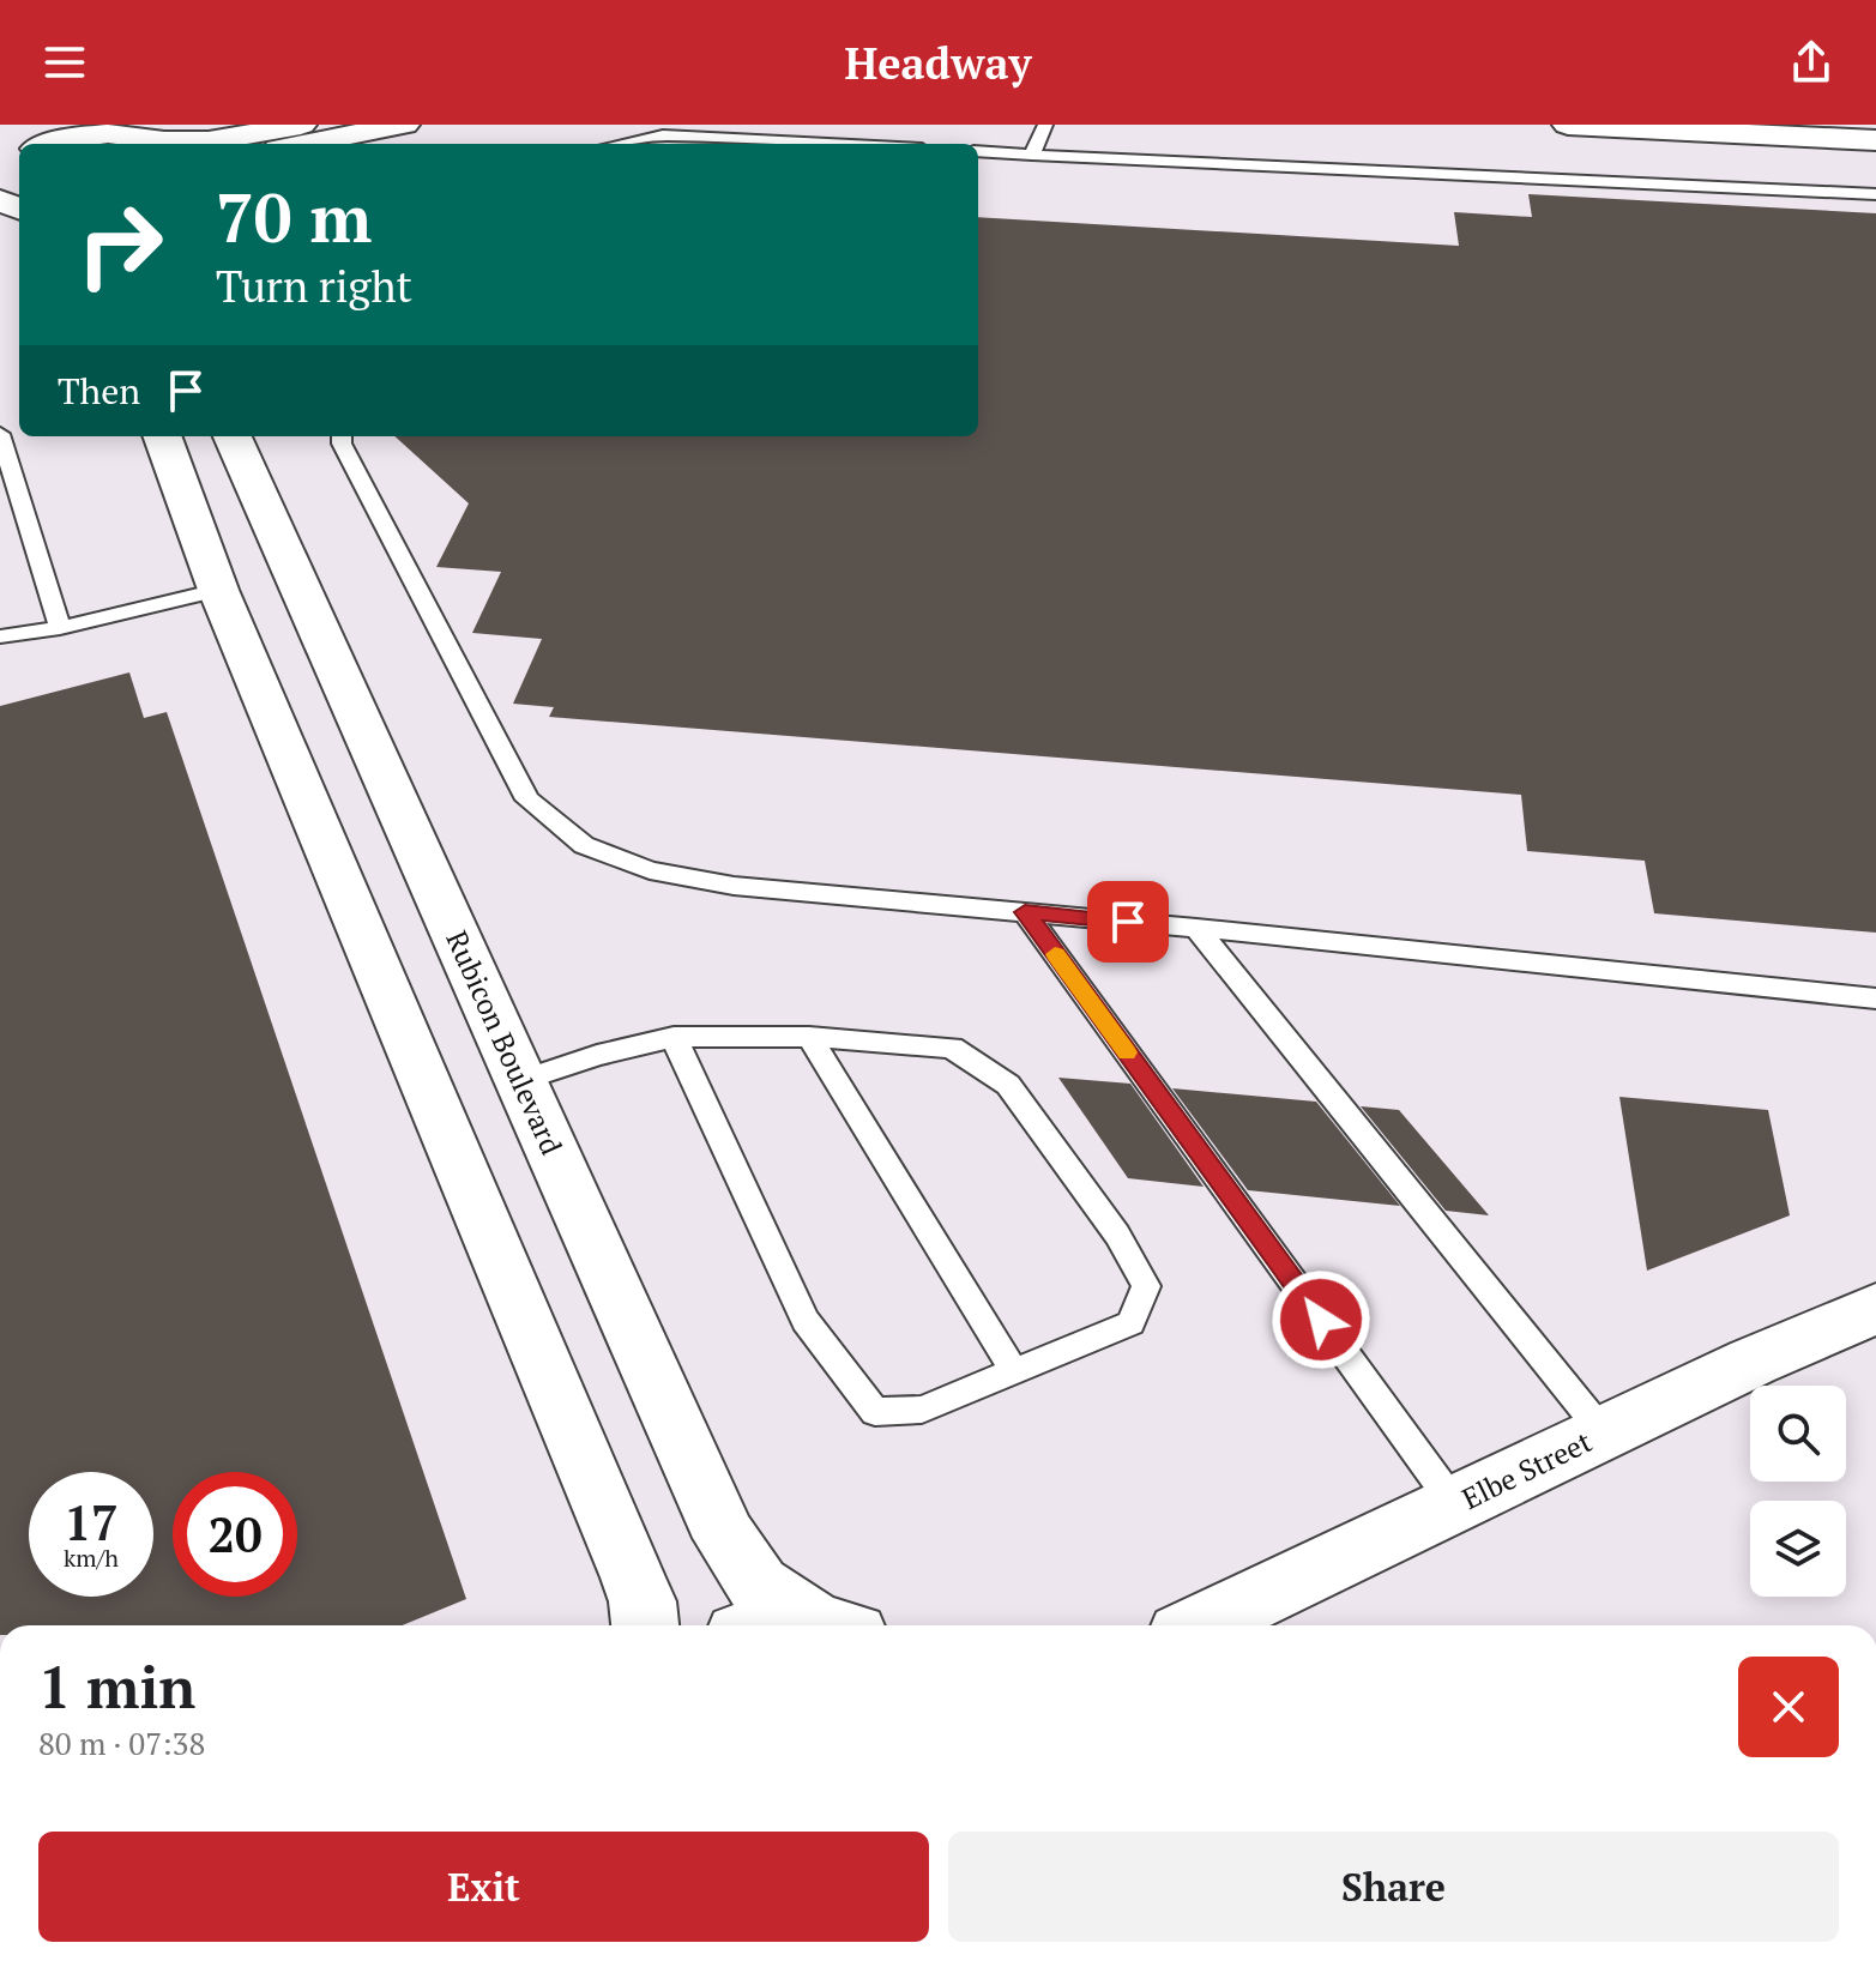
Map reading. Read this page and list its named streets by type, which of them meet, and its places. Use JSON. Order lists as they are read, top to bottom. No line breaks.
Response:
{"streets":{"street":["Rubicon Boulevard","Elbe Street"]},"page":{"header":"Headway","turn":["70 m","Turn right"],"then":"Then","speed":"17 km/h","limit":"20","heading":["1 min","80 m · 07:38"],"buttons":["Exit","Share"]}}
